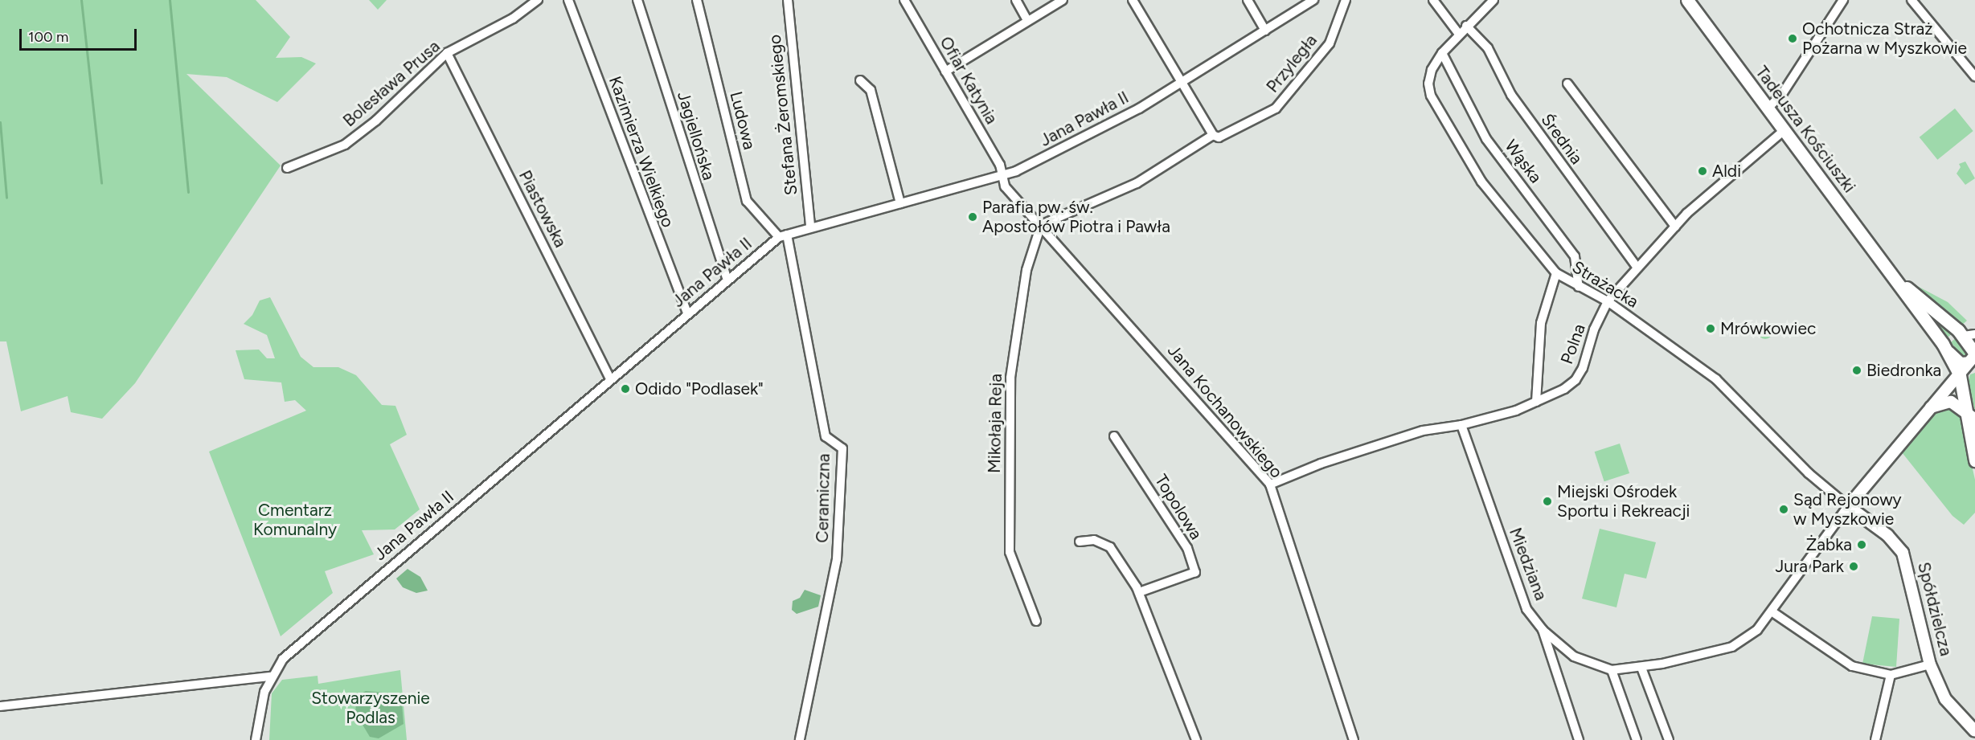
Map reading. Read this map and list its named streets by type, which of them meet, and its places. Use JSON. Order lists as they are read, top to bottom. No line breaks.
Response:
{"streets":{"main road":["Tadeusza Kościuszki"],"street":["Przyległa","Ofiar Katynia","Bolesława Prusa","Stefana Żeromskiego","Jana Pawła II","Ludowa","Jagiellońska","Średnia","Kazimierza Wielkiego","Wąska","Piastowska","Strażacka","Polna","Jana Kochanowskiego","Mikołaja Reja","Ceramiczna","Topolowa","Miedziana","Spółdzielcza"]},"crossings":[["Przyległa","Jana Kochanowskiego"],["Przyległa","Mikołaja Reja"],["Ofiar Katynia","Jana Pawła II"],["Ofiar Katynia","Jana Kochanowskiego"],["Bolesława Prusa","Piastowska"],["Stefana Żeromskiego","Jana Pawła II"],["Jana Pawła II","Ludowa"],["Jana Pawła II","Jagiellońska"],["Jana Pawła II","Kazimierza Wielkiego"],["Jana Pawła II","Piastowska"],["Jana Pawła II","Jana Kochanowskiego"],["Jana Pawła II","Ceramiczna"],["Ludowa","Ceramiczna"],["Tadeusza Kościuszki","Polna"],["Średnia","Strażacka"],["Średnia","Polna"],["Wąska","Strażacka"],["Strażacka","Polna"],["Strażacka","Spółdzielcza"],["Polna","Jana Kochanowskiego"],["Polna","Miedziana"],["Jana Kochanowskiego","Mikołaja Reja"]],"parks":["Cmentarz Komunalny","Stowarzyszenie Podlas"],"places":["Ochotnicza Straż Pożarna w Myszkowie","Aldi","Parafia pw. św. Apostołów Piotra i Pawła","Mrówkowiec","Biedronka","Odido \"Podlasek\"","Miejski Ośrodek Sportu i Rekreacji","Sąd Rejonowy w Myszkowie","Żabka","Jura Park"],"scale_bar":"100 m"}
